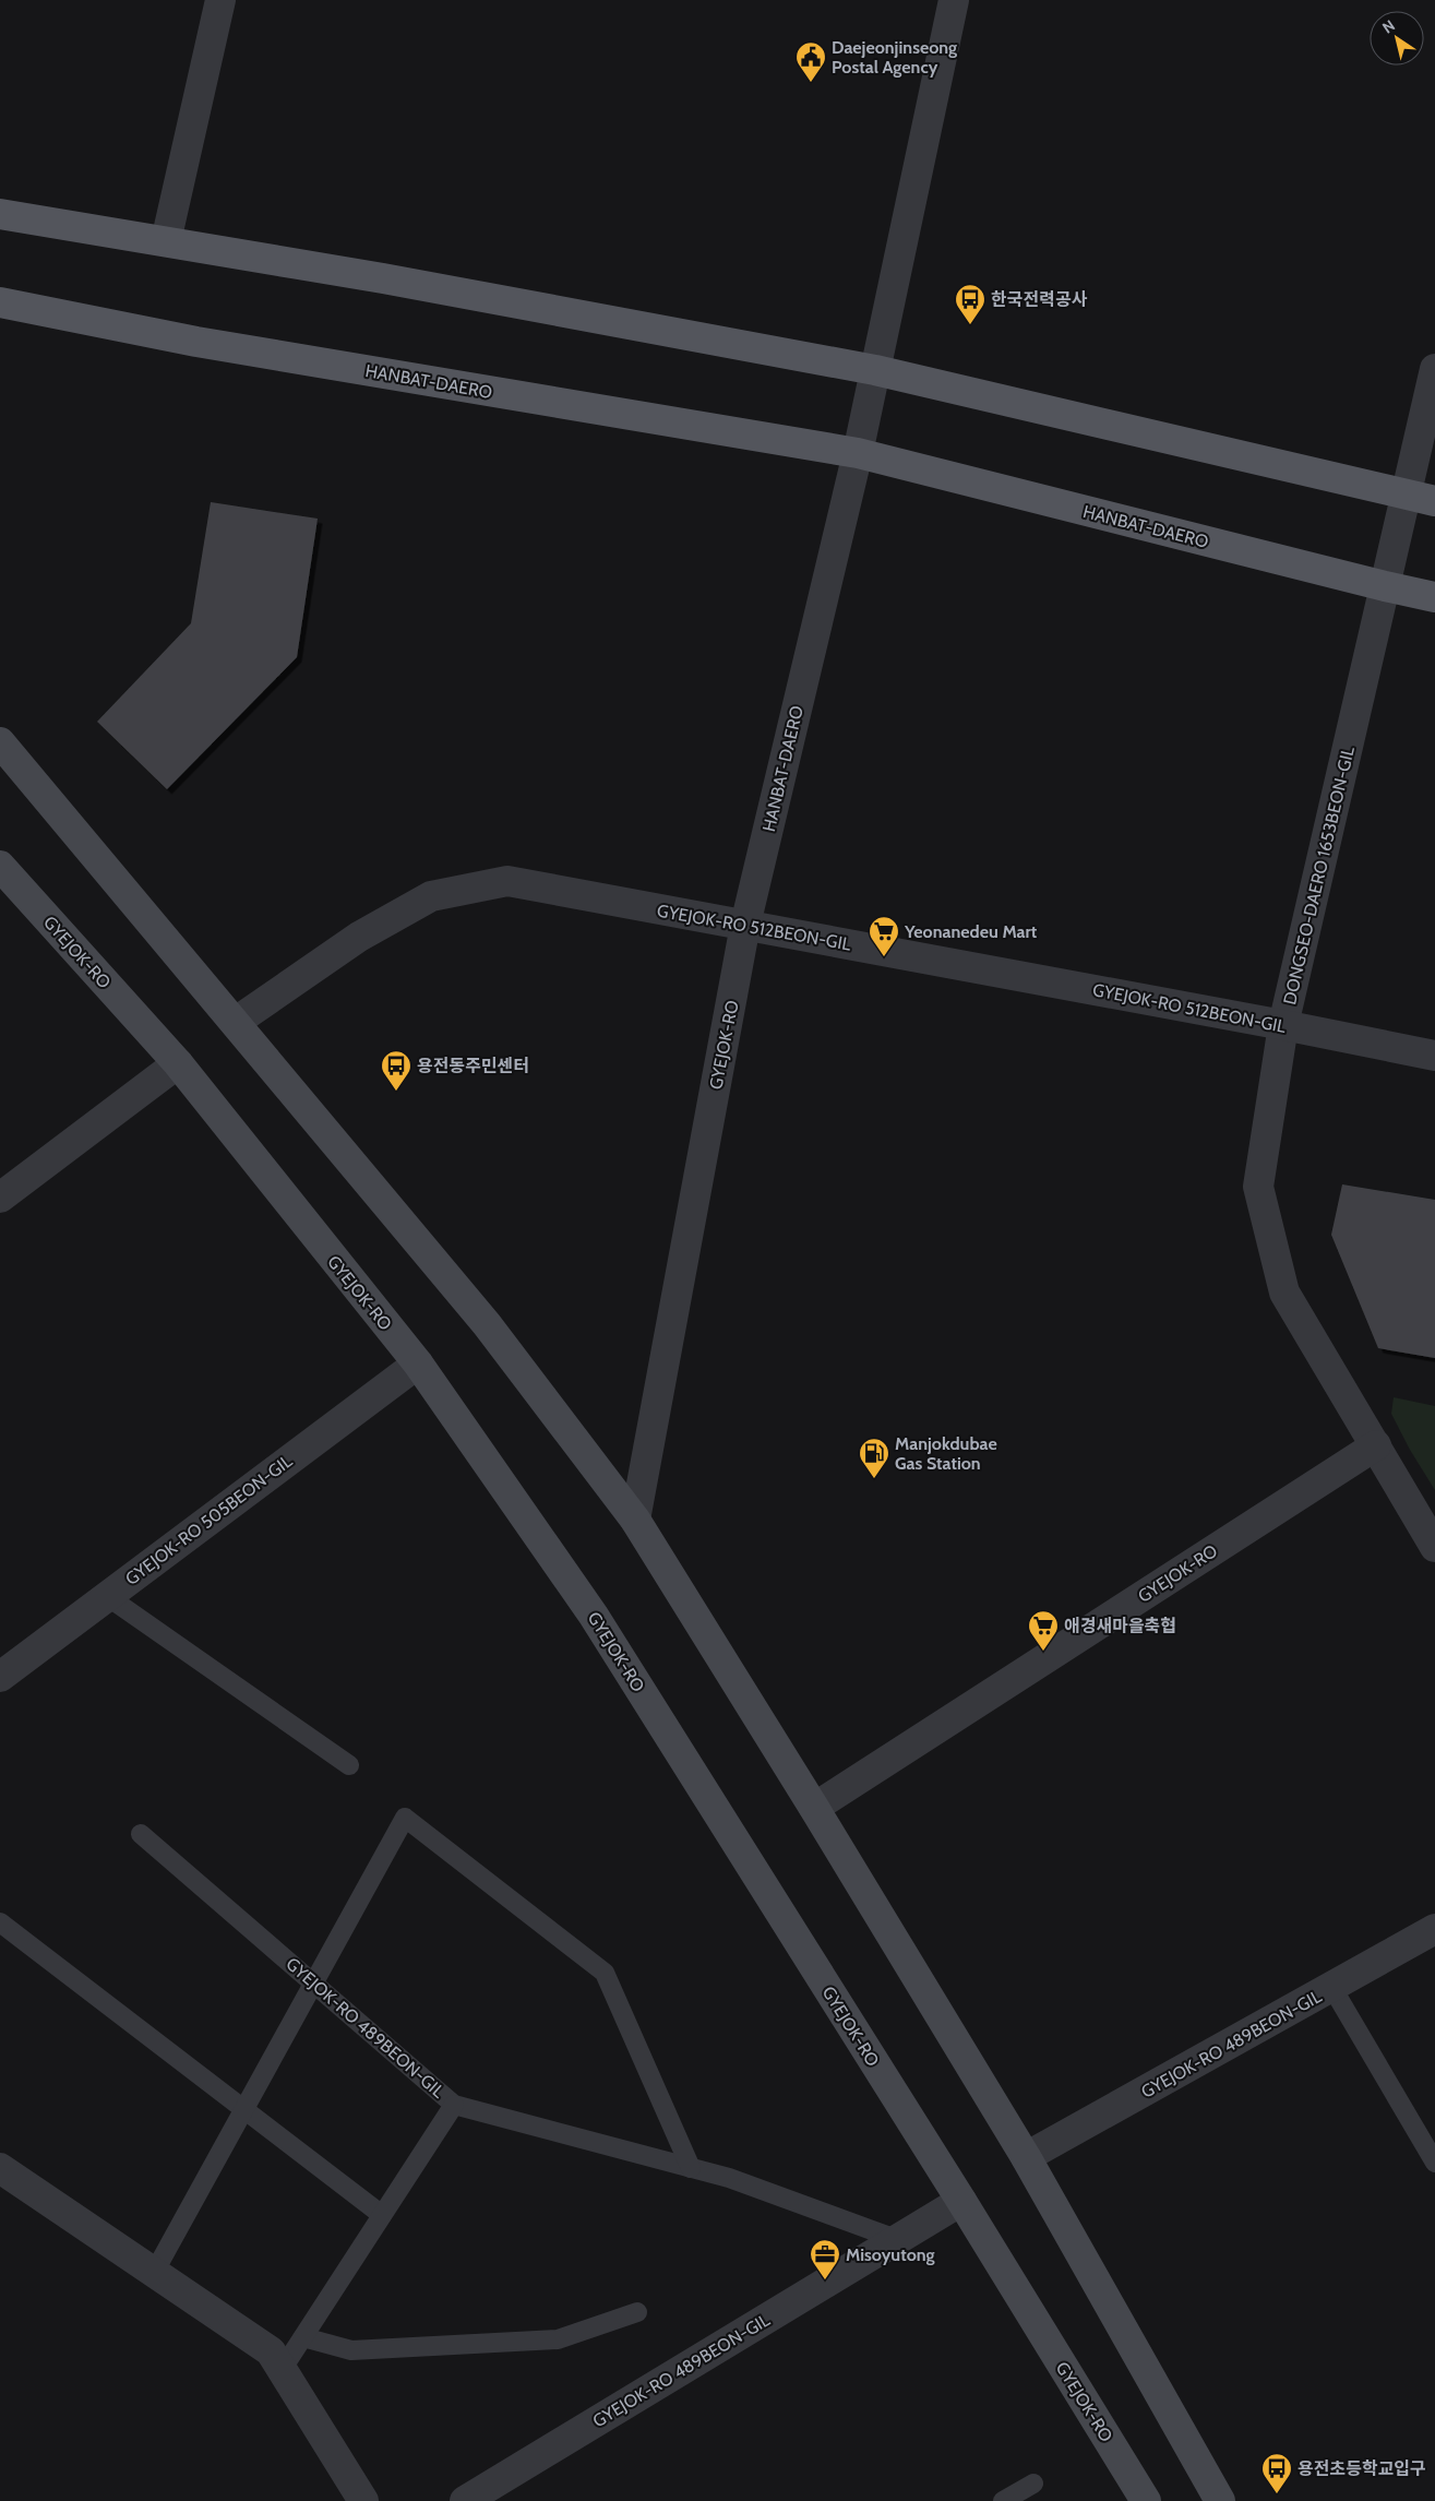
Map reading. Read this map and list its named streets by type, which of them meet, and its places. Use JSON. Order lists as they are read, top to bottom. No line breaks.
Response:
{"streets":{"main road":["HANBAT-DAERO","GYEJOK-RO"],"street":["DONGSEO-DAERO 1653BEON-GIL","GYEJOK-RO 512BEON-GIL","GYEJOK-RO 505BEON-GIL","GYEJOK-RO 489BEON-GIL"]},"crossings":[["HANBAT-DAERO","DONGSEO-DAERO 1653BEON-GIL"],["HANBAT-DAERO","GYEJOK-RO 512BEON-GIL"],["HANBAT-DAERO","GYEJOK-RO"],["DONGSEO-DAERO 1653BEON-GIL","GYEJOK-RO 512BEON-GIL"],["DONGSEO-DAERO 1653BEON-GIL","GYEJOK-RO"],["GYEJOK-RO 512BEON-GIL","GYEJOK-RO"],["GYEJOK-RO","GYEJOK-RO 505BEON-GIL"],["GYEJOK-RO","GYEJOK-RO 489BEON-GIL"]],"places":{"public building":["Daejeonjinseong Postal Agency"],"bus stop":["한국전력공사","용전동주민센터","용전초등학교입구"],"supermarket":["Yeonanedeu Mart","애경새마을축협"],"fuel station":["Manjokdubae Gas Station"],"office":["Misoyutong"]},"north":"top left"}
